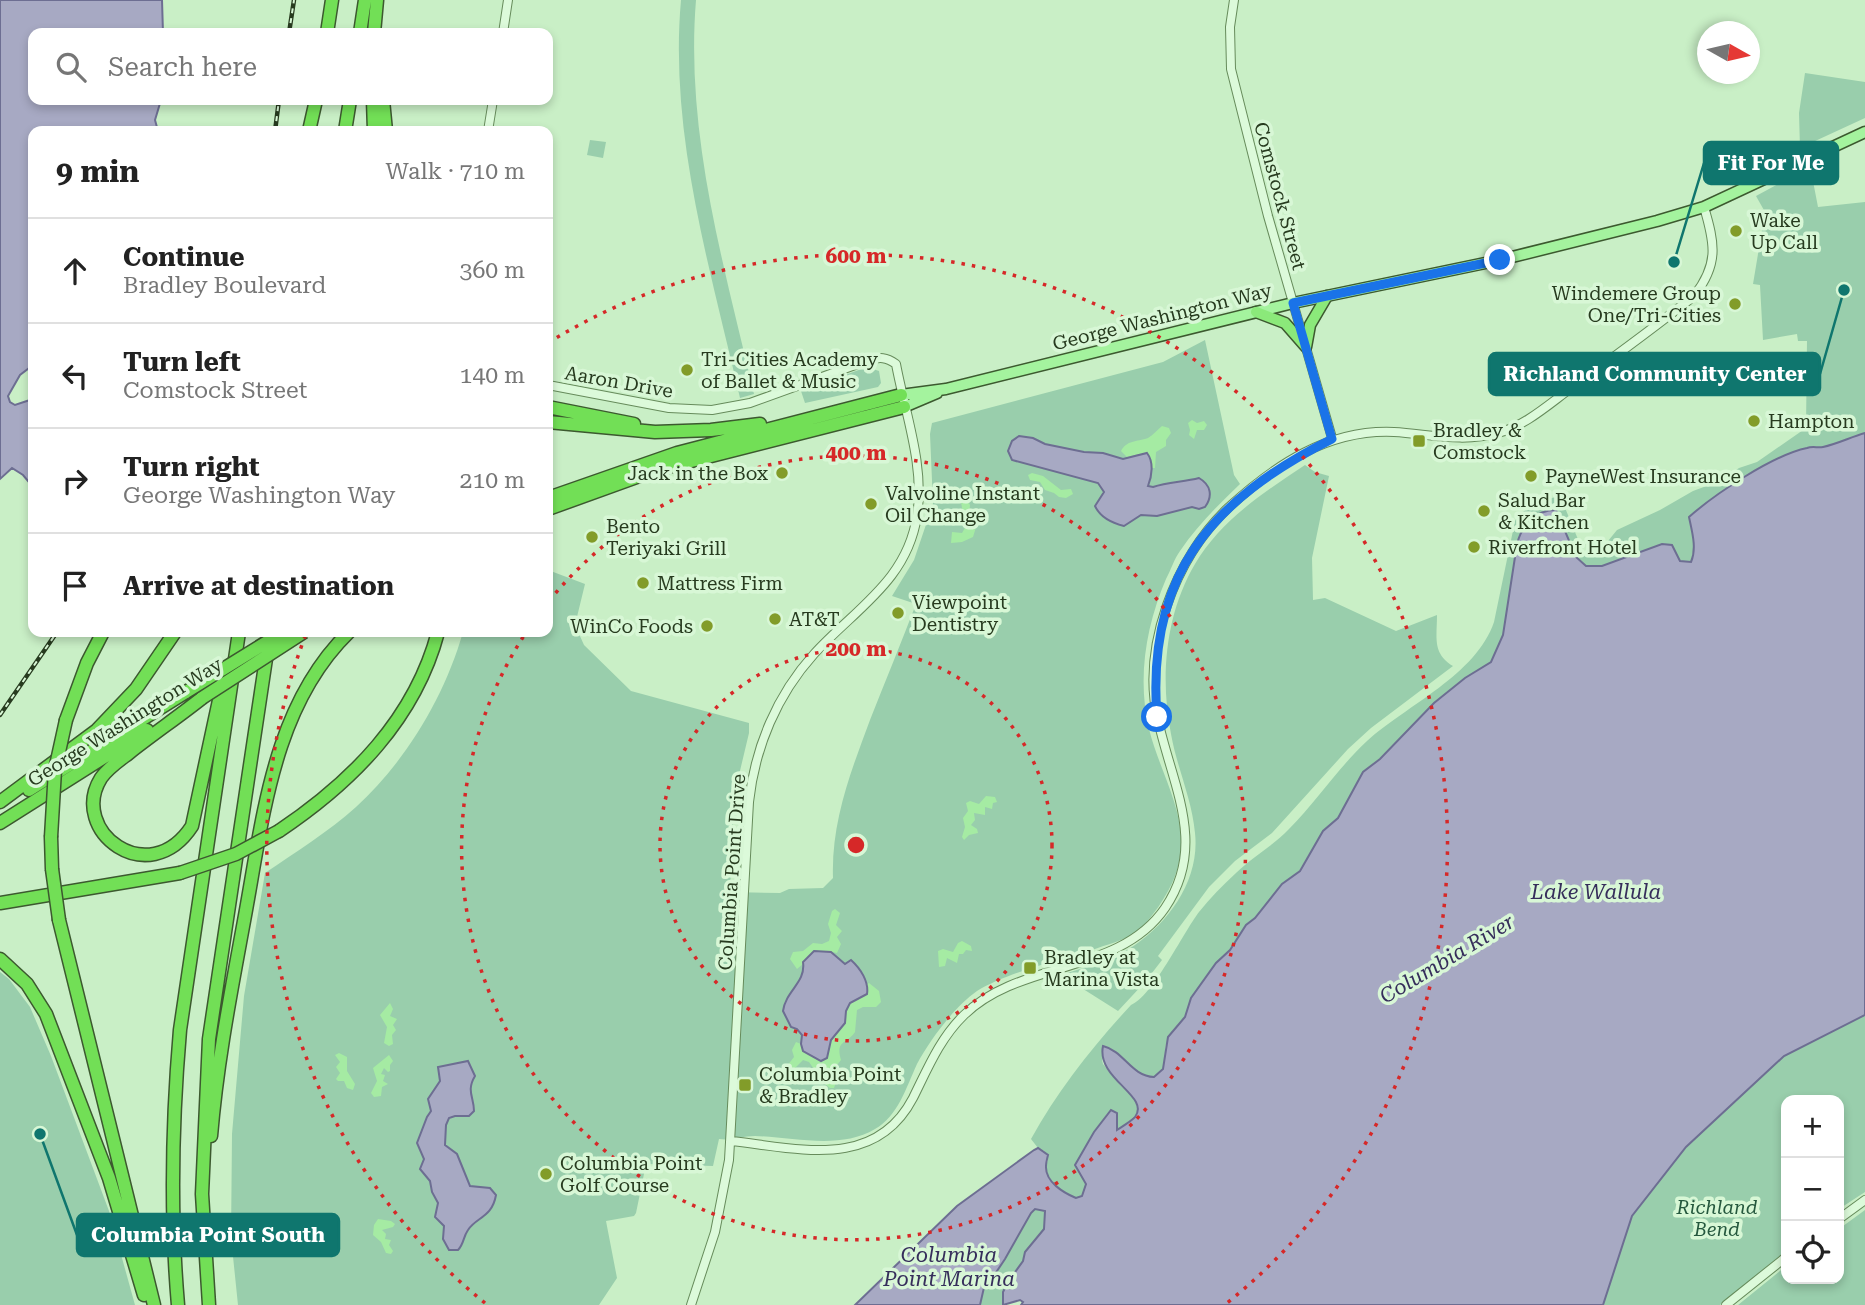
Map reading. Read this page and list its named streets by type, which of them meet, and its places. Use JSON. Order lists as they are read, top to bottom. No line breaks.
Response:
{"streets":{"highway":["George Washington Way"],"street":["Comstock Street","Aaron Drive","Columbia Point Drive"]},"crossings":[["Comstock Street","George Washington Way"],["George Washington Way","Aaron Drive"],["George Washington Way","Columbia Point Drive"],["Aaron Drive","Columbia Point Drive"]],"water":["Lake Wallula","Columbia River","Columbia Point Marina"],"parks":["Richland Bend"],"places":{"other":["Wake Up Call","Fit For Me","Richland Community Center","Windemere Group One/Tri-Cities","Tri-Cities Academy of Ballet & Music","Hampton","Jack in the Box","PayneWest Insurance","Valvoline Instant Oil Change","Salud Bar & Kitchen","Bento Teriyaki Grill","Riverfront Hotel","Mattress Firm","Viewpoint Dentistry","AT&T","WinCo Foods","Columbia Point South","Columbia Point Golf Course"],"transit":["Bradley & Comstock","Bradley at Marina Vista","Columbia Point & Bradley"]},"north":"right","page":{"search":"Search here","heading":["9 min","Walk · 710 m"],"list":[["Continue","Bradley Boulevard","360 m"],["Turn left","Comstock Street","140 m"],["Turn right","George Washington Way","210 m"],"Arrive at destination"],"map_buttons":["+","−"]},"rings":["600 m","400 m","200 m"]}
